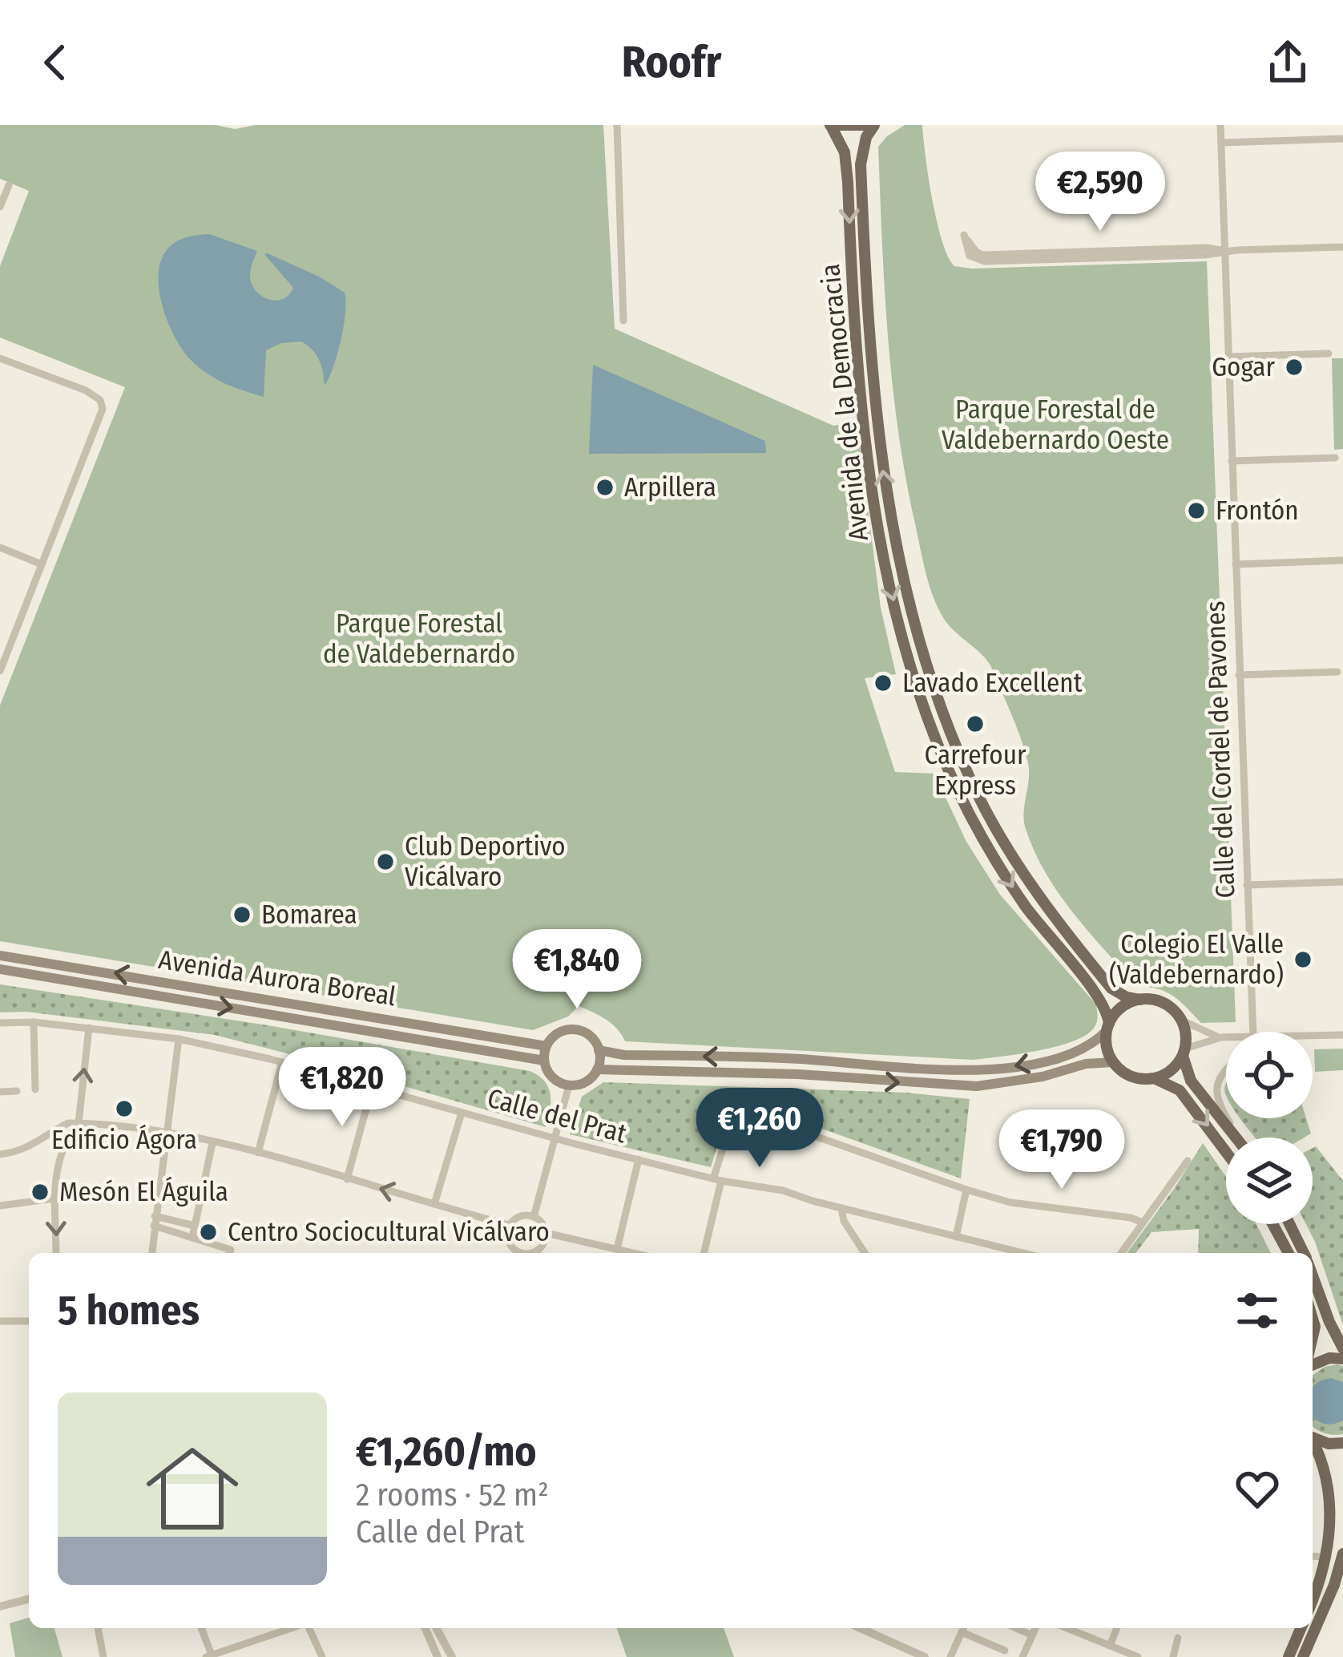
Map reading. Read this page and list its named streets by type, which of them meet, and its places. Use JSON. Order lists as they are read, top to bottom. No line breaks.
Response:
{"streets":{"main road":["Avenida de la Democracia","Avenida Aurora Boreal"],"street":["Calle del Cordel de Pavones","Calle del Prat"]},"parks":["Parque Forestal de Valdebernardo Oeste","Parque Forestal de Valdebernardo"],"places":["Gogar","Arpillera","Frontón","Lavado Excellent","Carrefour Express","Club Deportivo Vicálvaro","Bomarea","Colegio El Valle (Valdebernardo)","Edificio Ágora","Mesón El Águila","Centro Sociocultural Vicálvaro"],"page":{"header":"Roofr","price":["€2,590","€1,840","€1,820","€1,260","€1,790"],"heading":"5 homes","list":[{"name":"€1,260/mo","note":"2 rooms · 52 m² · Calle del Prat"}]}}
